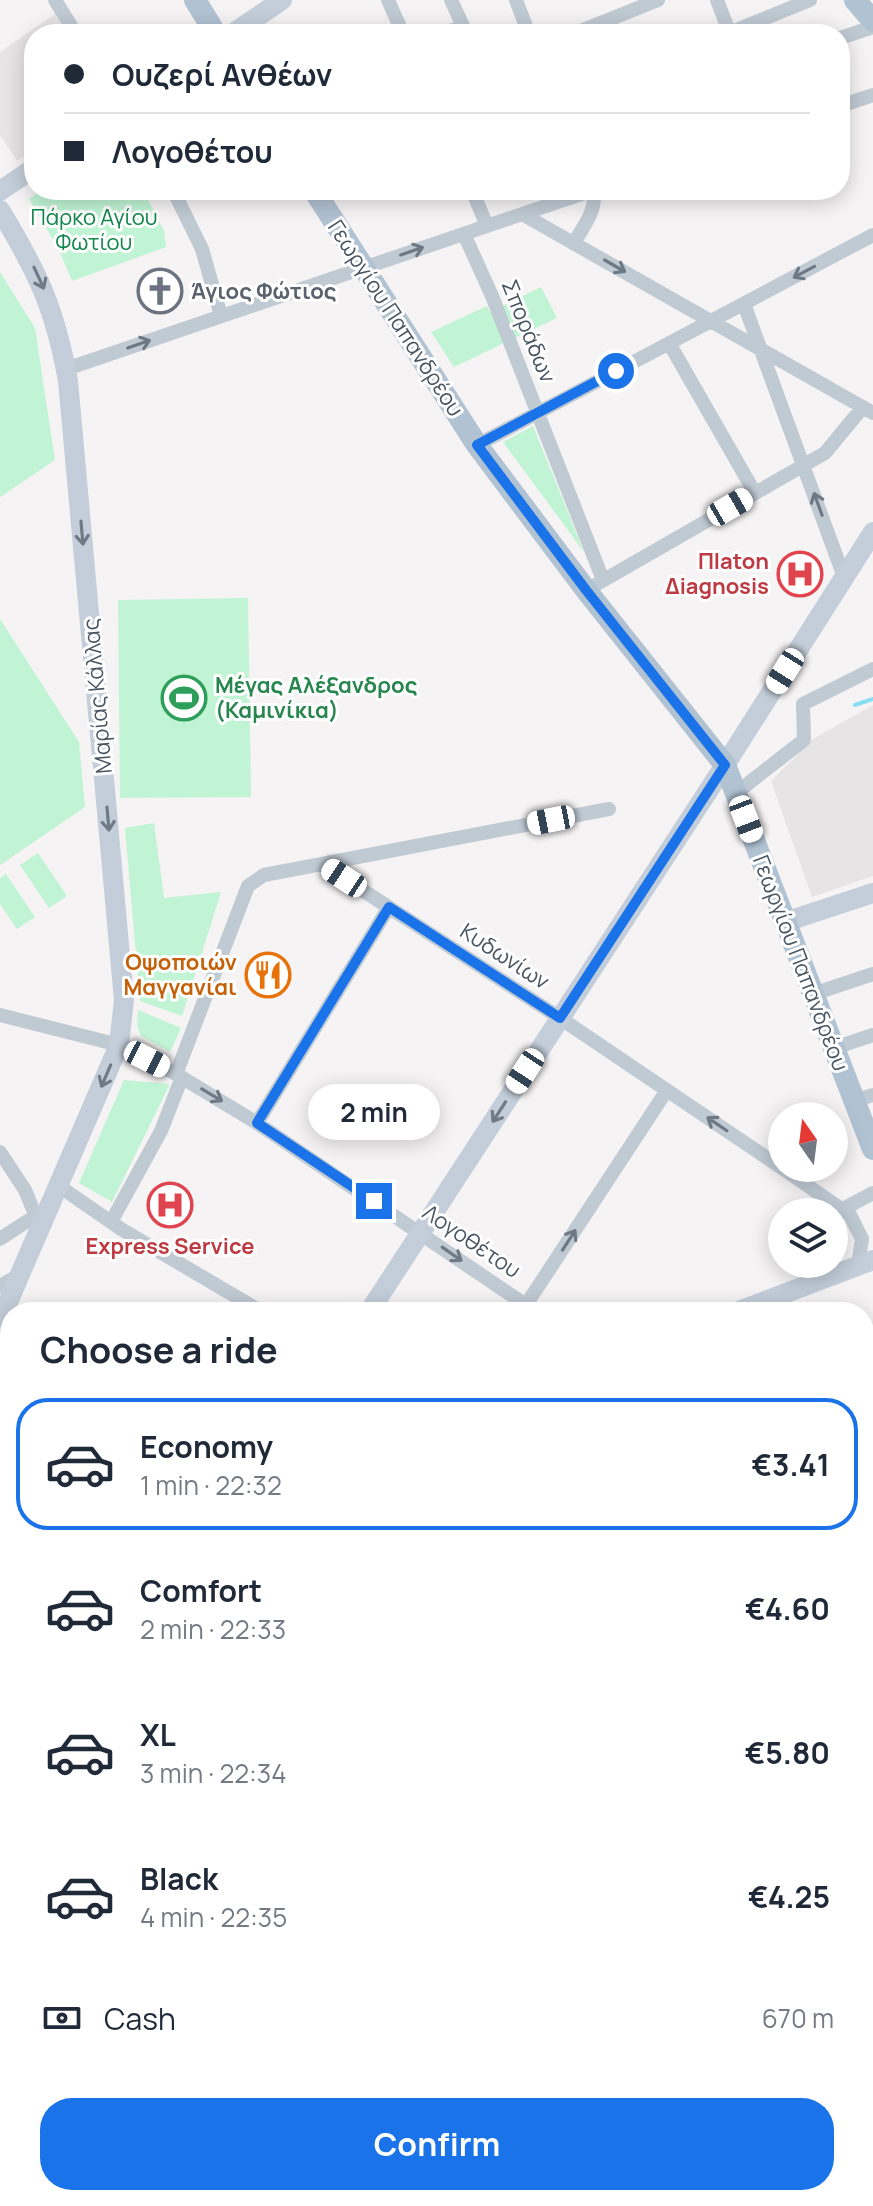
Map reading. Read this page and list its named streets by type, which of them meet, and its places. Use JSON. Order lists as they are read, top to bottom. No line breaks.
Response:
{"streets":{"main road":["Γεωργίου Παπανδρέου","Μαρίας Κάλλας"],"street":["Σποράδων","Κυδωνίων","Λογοθέτου"]},"crossings":[["Γεωργίου Παπανδρέου","Σποράδων"],["Μαρίας Κάλλας","Λογοθέτου"]],"one_way":["Μαρίας Κάλλας","Λογοθέτου"],"parks":["Πάρκο Αγίου Φωτίου"],"places":{"church":["Άγιος Φώτιος"],"hospital":["Πlaton Δiagnosis","Express Service"],"sports":["Μέγας Αλέξανδρος (Καμινίκια)"],"restaurant":["Οψοποιών Μαγγανίαι"]},"north":"top","page":{"banner":["Ουζερί Ανθέων","Λογοθέτου"],"bubble":"2 min","heading":"Choose a ride","list":[{"name":"Economy","note":"1 min · 22:32","value":"€3.41"},{"name":"Comfort","note":"2 min · 22:33","value":"€4.60"},{"name":"XL","note":"3 min · 22:34","value":"€5.80"},{"name":"Black","note":"4 min · 22:35","value":"€4.25"}],"pay":["Cash","670 m"],"buttons":"Confirm"}}
